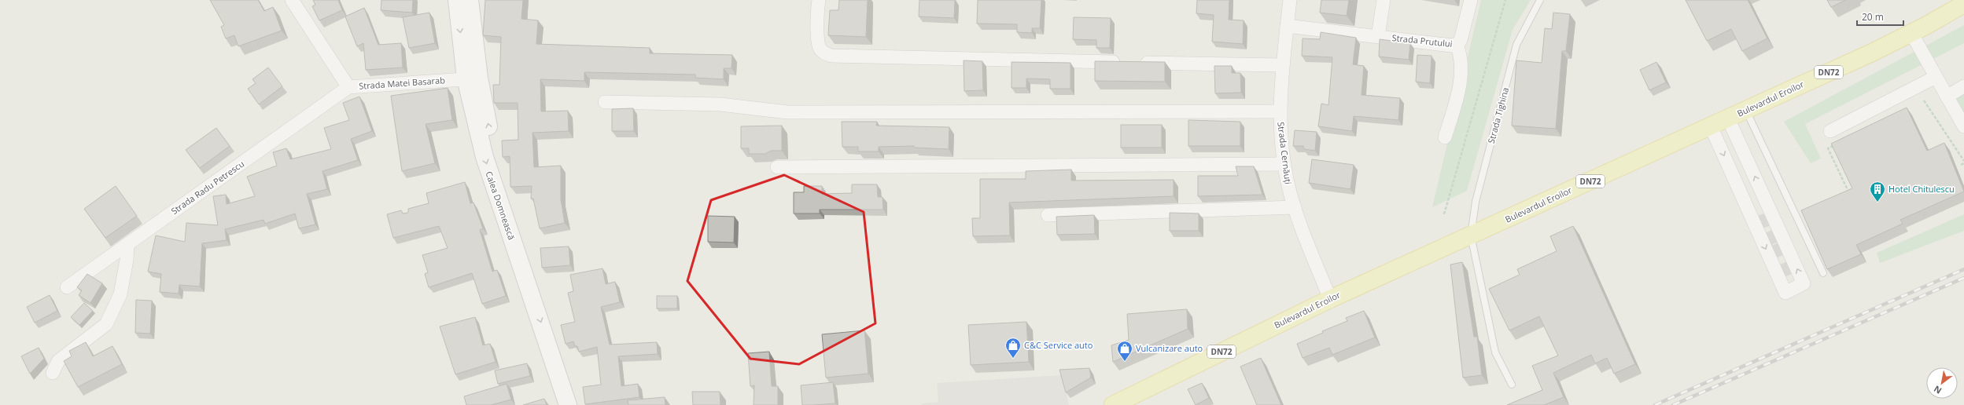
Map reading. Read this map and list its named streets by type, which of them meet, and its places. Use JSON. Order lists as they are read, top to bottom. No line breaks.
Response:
{"streets":{"main road":["DN72","Bulevardul Eroilor","Calea Domnească"],"street":["Strada Prutului","Strada Matei Basarab","Strada Cernăuți","Strada Radu Petrescu"],"lane":["Strada Tighina"]},"crossings":[["Strada Prutului","Strada Cernăuți"],["Strada Matei Basarab","Strada Radu Petrescu"],["Strada Matei Basarab","Calea Domnească"],["Bulevardul Eroilor","Strada Tighina"],["Bulevardul Eroilor","Strada Cernăuți"]],"places":{"building":["Hotel Chitulescu"],"shop":["C&C Service auto","Vulcanizare auto"]},"scale_bar":"20 m","north":"bottom left"}
